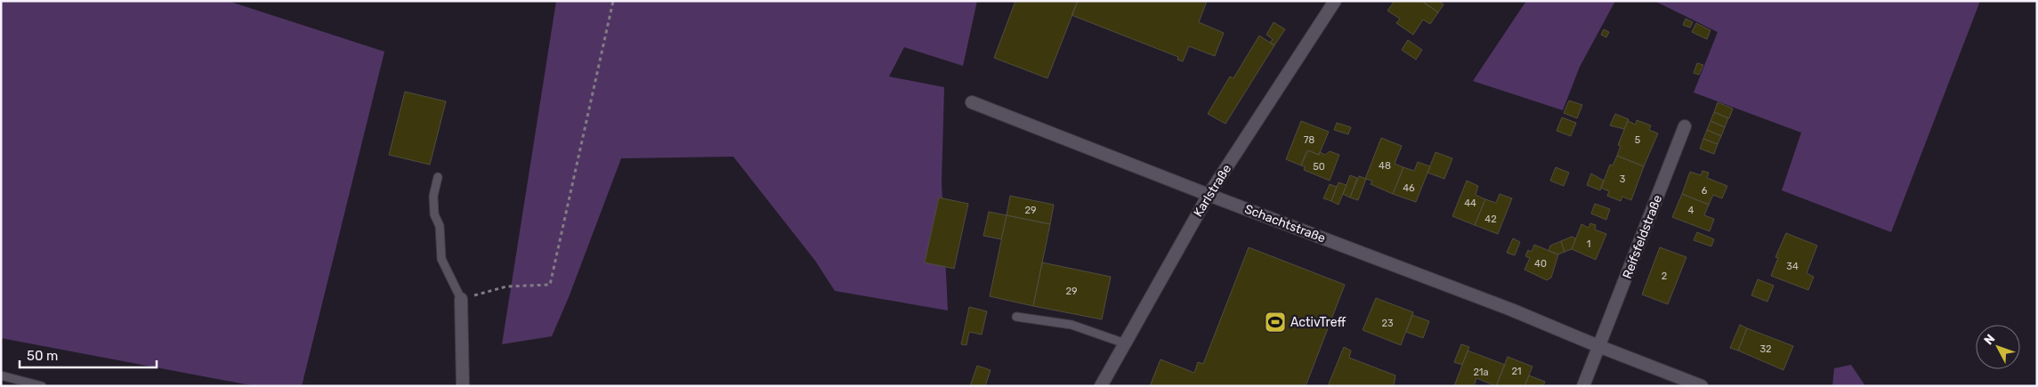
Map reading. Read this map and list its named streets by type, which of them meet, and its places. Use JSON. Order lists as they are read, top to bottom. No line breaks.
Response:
{"streets":{"street":["Karlstraße","Schachtstraße","Reifsfeldstraße"]},"crossings":[["Karlstraße","Schachtstraße"],["Schachtstraße","Reifsfeldstraße"]],"places":{"sports":["ActivTreff"]},"house_numbers":["78","5","48","50","3","46","6","44","29","4","42","1","40","34","2","29","23","32","21","21a"],"scale_bar":"50 m","north":"top left"}
